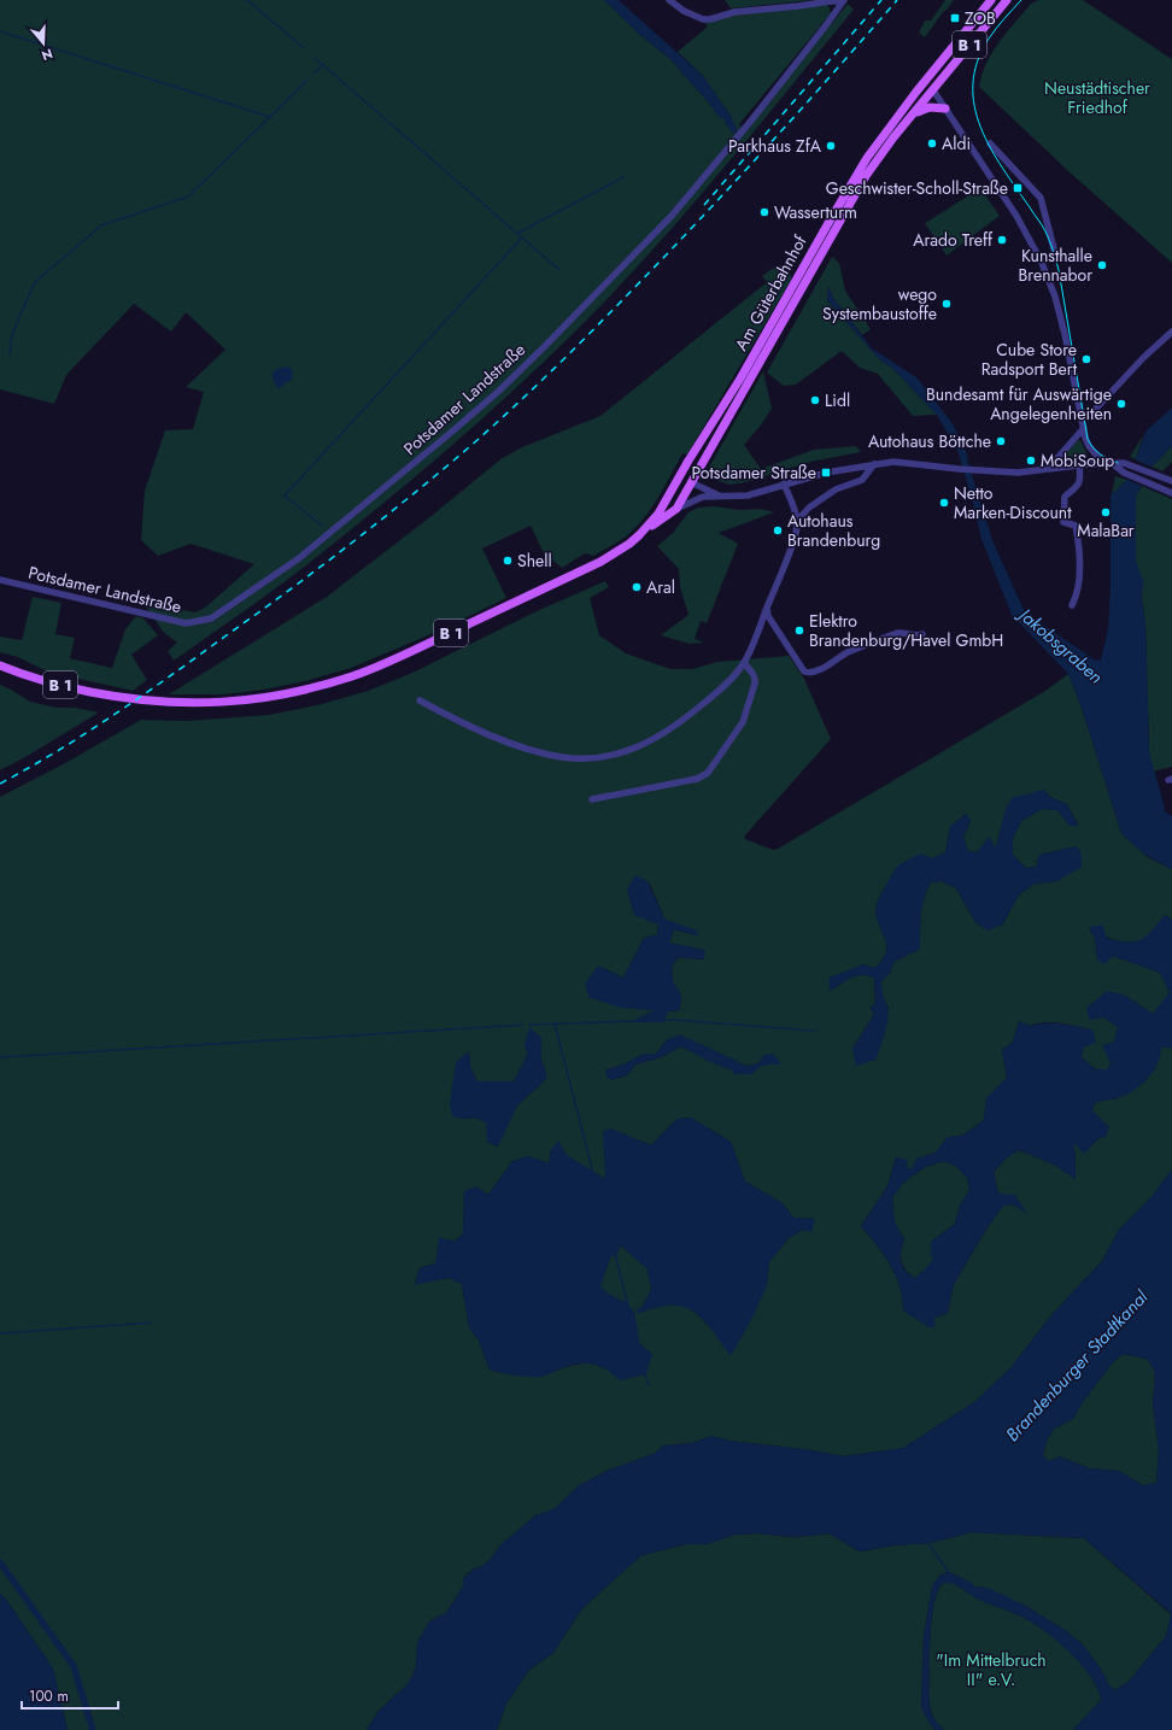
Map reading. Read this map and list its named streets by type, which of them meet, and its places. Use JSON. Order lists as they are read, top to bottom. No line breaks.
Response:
{"streets":{"main road":["B 1","Am Güterbahnhof"],"street":["Potsdamer Landstraße"]},"crossings":[["B 1","Am Güterbahnhof"]],"water":["Jakobsgraben","Brandenburger Stadtkanal"],"parks":["Neustädtischer Friedhof","\"Im Mittelbruch II\" e.V."],"places":{"transit":["ZOB","Geschwister-Scholl-Straße","Potsdamer Straße"],"other":["Aldi","Parkhaus ZfA","Wasserturm","Arado Treff","Kunsthalle Brennabor","wego Systembaustoffe","Cube Store Radsport Bert","Lidl","Bundesamt für Auswärtige Angelegenheiten","Autohaus Böttche","MobiSoup","Netto Marken-Discount","MalaBar","Autohaus Brandenburg","Shell","Aral","Elektro Brandenburg/Havel GmbH"]},"scale_bar":"100 m","north":"bottom"}
